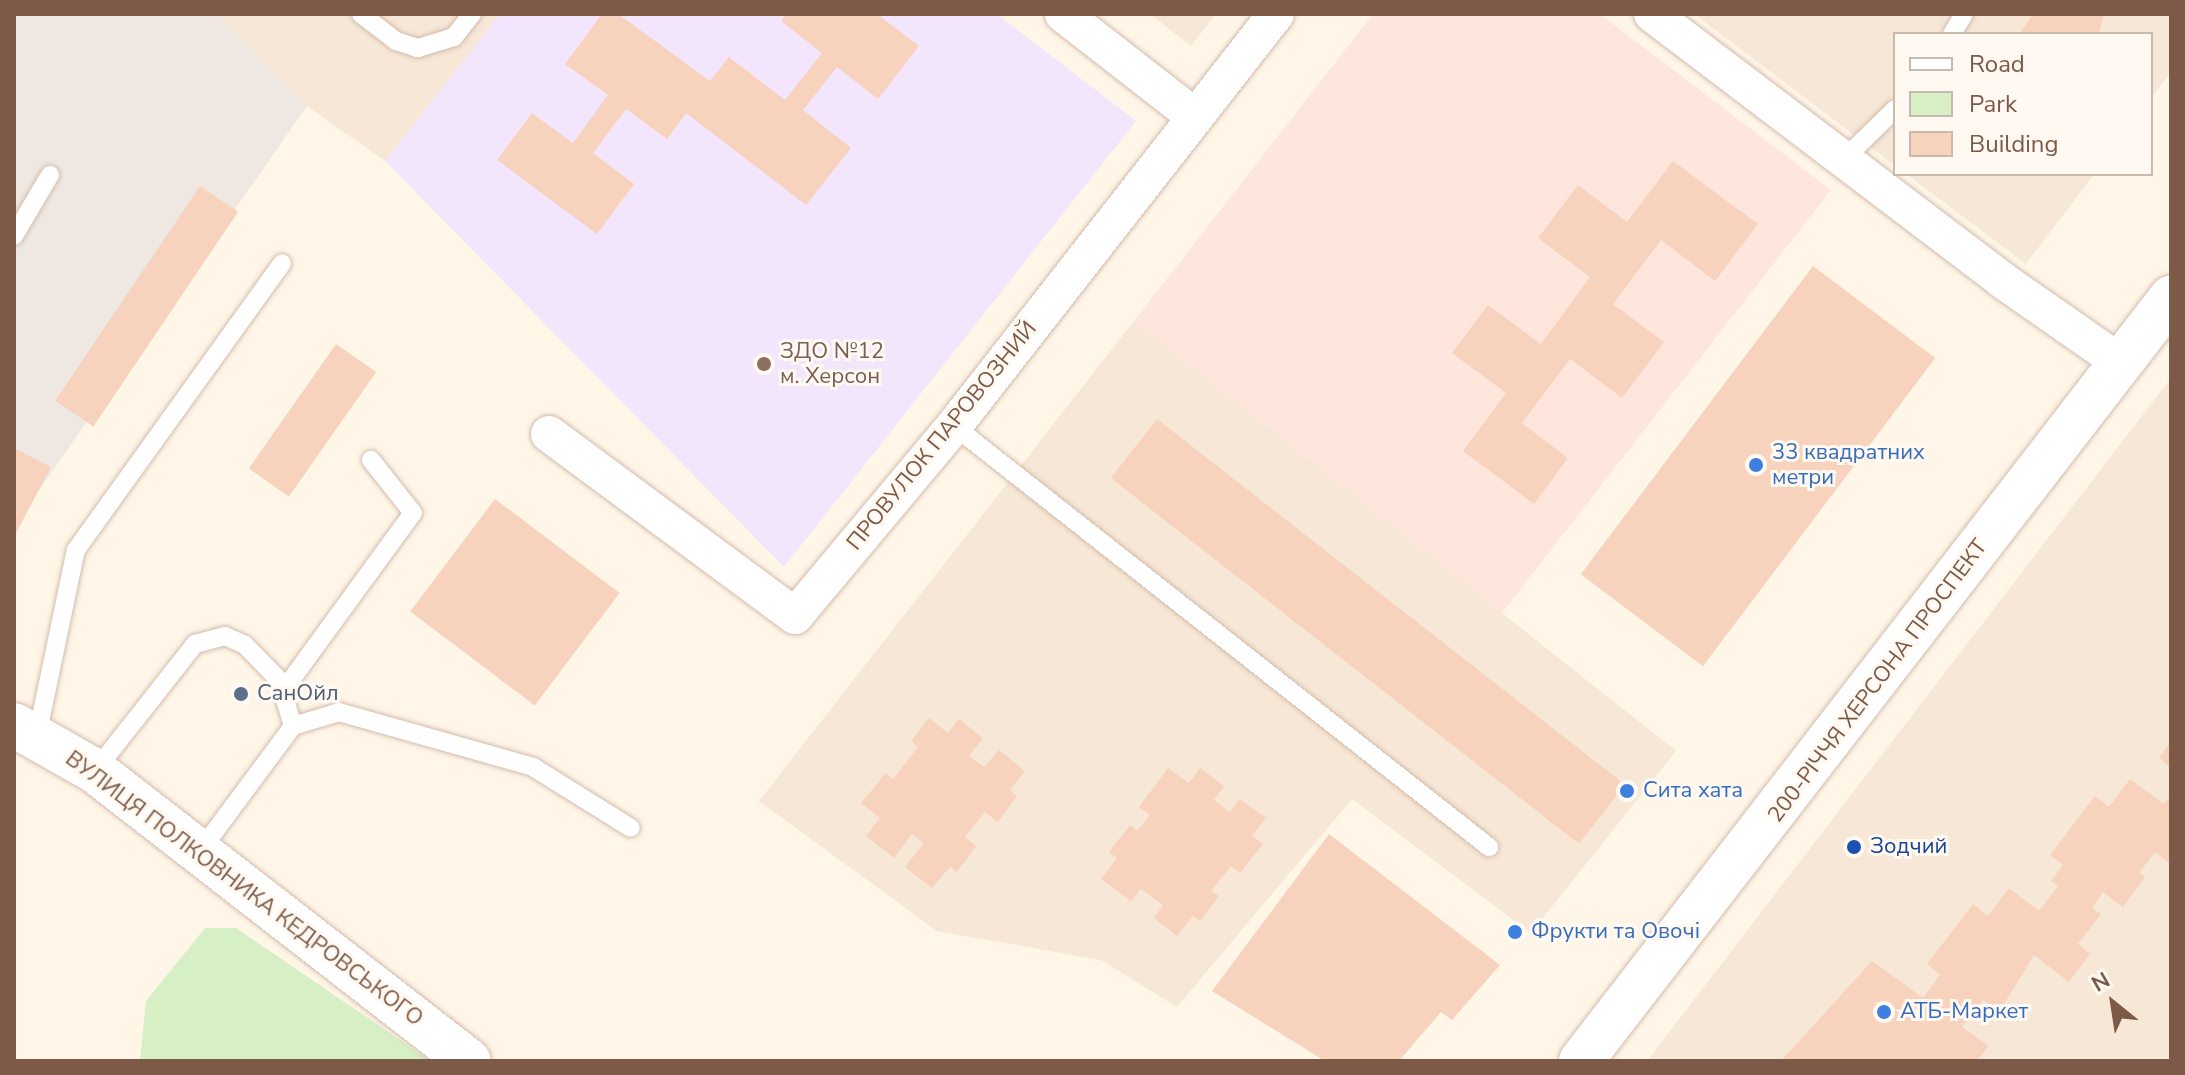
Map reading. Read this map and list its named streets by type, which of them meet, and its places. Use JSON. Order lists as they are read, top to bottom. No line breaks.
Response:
{"streets":{"street":["ПРОВУЛОК ПАРОВОЗНИЙ","200-РІЧЧЯ ХЕРСОНА ПРОСПЕКТ","ВУЛИЦЯ ПОЛКОВНИКА КЕДРОВСЬКОГО"]},"places":["ЗДО №12 м. Херсон","33 квадратних метри","СанОйл","Сита хата","Зодчий","Фрукти та Овочі","АТБ-Маркет"],"legend":["Road","Park","Building"],"north":"top left"}
